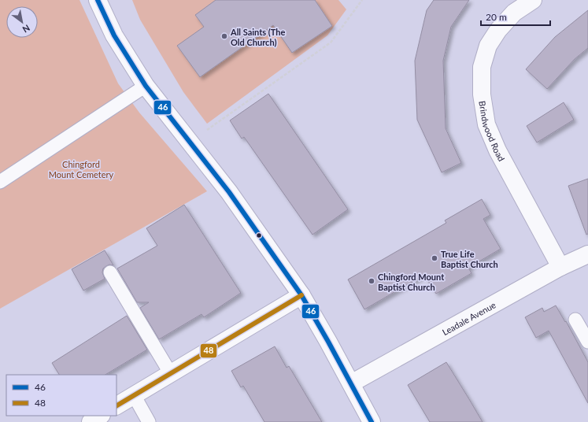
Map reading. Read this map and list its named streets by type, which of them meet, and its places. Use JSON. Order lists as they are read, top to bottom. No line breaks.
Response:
{"streets":{"street":["Brindwood Road","Leadale Avenue"]},"crossings":[["Brindwood Road","Leadale Avenue"]],"parks":["Chingford Mount Cemetery"],"places":["All Saints (The Old Church)","True Life Baptist Church","Chingford Mount Baptist Church"],"lines":["transit line 46","transit line 48"],"legend":["46","48"],"scale_bar":"20 m","north":"bottom right"}
